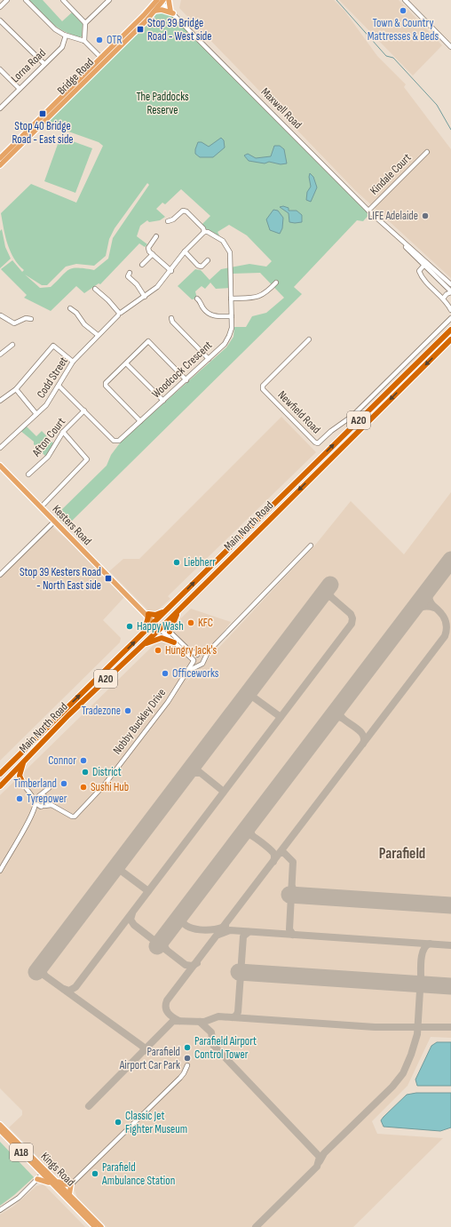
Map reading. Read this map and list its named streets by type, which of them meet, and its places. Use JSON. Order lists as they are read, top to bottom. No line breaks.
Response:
{"streets":{"highway":["A20","Main North Road"],"main road":["Bridge Road","Kesters Road","A18","Kings Road"],"street":["Lorna Road","Maxwell Road","Kindale Court","Woodcock Crescent","Codd Street","Newfield Road","Afton Court","Nobby Buckley Drive"]},"crossings":[["Bridge Road","Maxwell Road"],["Maxwell Road","Kindale Court"],["Woodcock Crescent","Codd Street"],["Woodcock Crescent","Afton Court"],["Kesters Road","Main North Road"],["Kesters Road","Nobby Buckley Drive"]],"districts":["Parafield"],"parks":["The Paddocks Reserve"],"places":{"other":["Town & Country Mattresses & Beds","OTR","LIFE Adelaide","Liebherr","KFC","Happy Wash","Hungry Jack's","Officeworks","Tradezone","Connor","District","Timberland","Sushi Hub","Tyrepower","Parafield Airport Control Tower","Parafield Airport Car Park","Classic Jet Fighter Museum","Parafield Ambulance Station"],"transit":["Stop 39 Bridge Road - West side","Stop 40 Bridge Road - East side","Stop 39 Kesters Road - North East side"]}}
